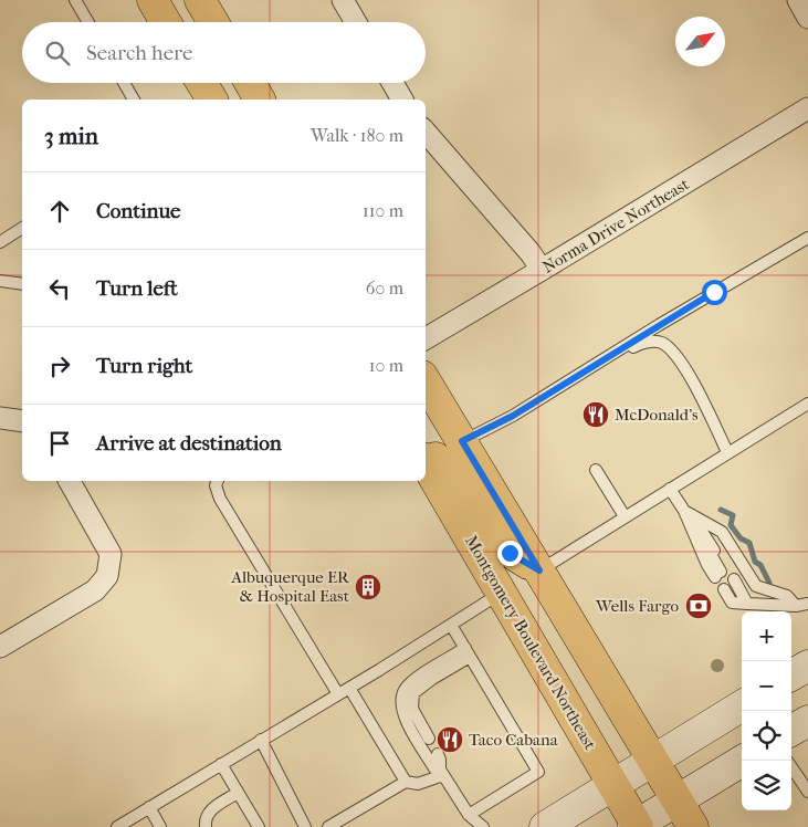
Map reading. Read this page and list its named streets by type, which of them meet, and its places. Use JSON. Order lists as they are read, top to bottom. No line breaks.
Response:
{"streets":{"main road":["Montgomery Boulevard Northeast"],"street":["Norma Drive Northeast"]},"places":{"restaurant":["McDonald's","Taco Cabana"],"building":["Albuquerque ER & Hospital East"],"bank":["Wells Fargo"]},"north":"top right","page":{"search":"Search here","heading":["3 min","Walk · 180 m"],"list":[["Continue","110 m"],["Turn left","60 m"],["Turn right","10 m"],"Arrive at destination"],"map_buttons":["+","−"]}}
